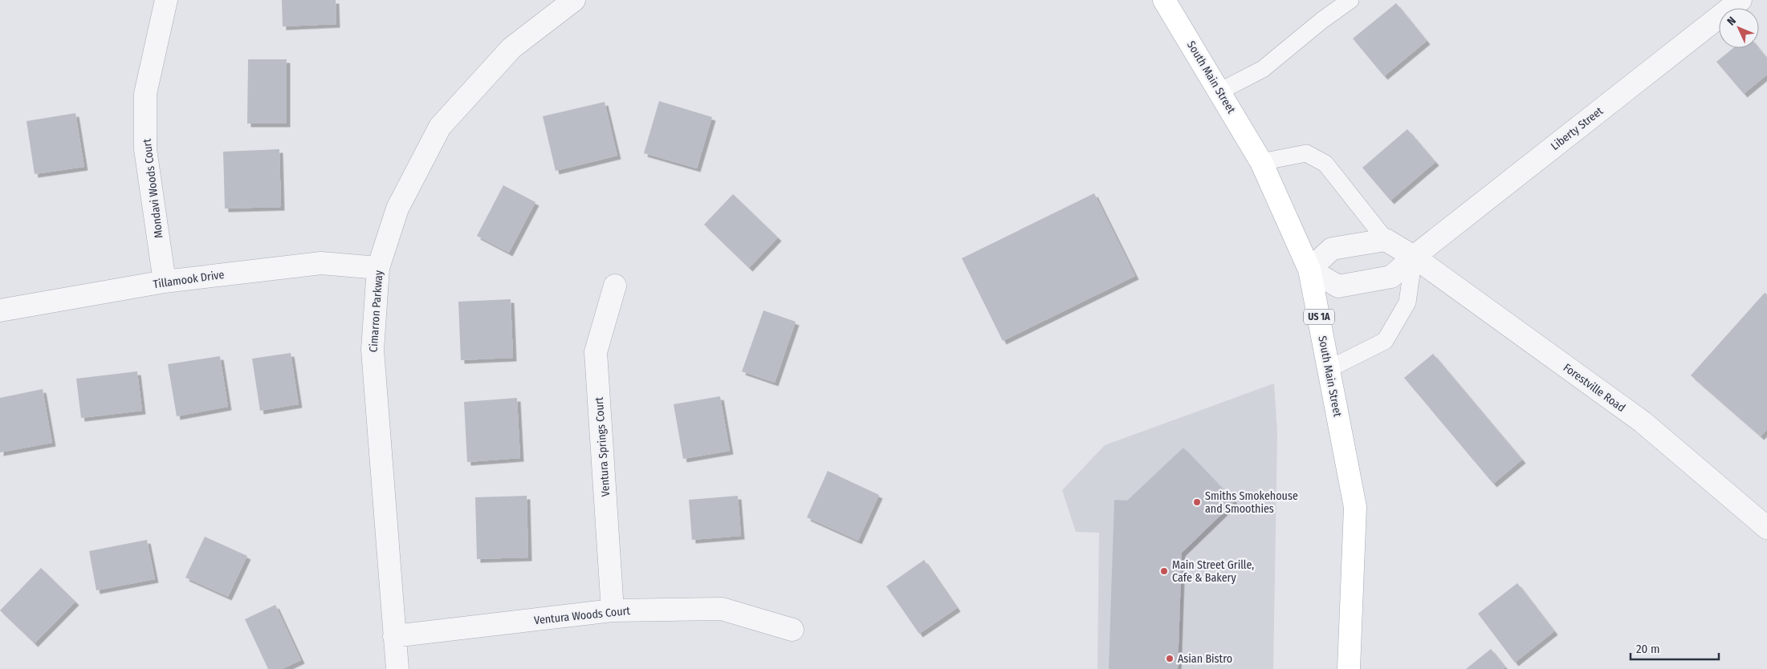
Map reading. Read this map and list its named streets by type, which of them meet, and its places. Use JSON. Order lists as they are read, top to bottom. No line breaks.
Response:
{"streets":{"main road":["South Main Street","US 1A"],"street":["Liberty Street","Mondavi Woods Court","Tillamook Drive","Cimarron Parkway","Forestville Road","Ventura Springs Court","Ventura Woods Court"]},"crossings":[["Liberty Street","Forestville Road"],["Mondavi Woods Court","Tillamook Drive"],["Tillamook Drive","Cimarron Parkway"],["Cimarron Parkway","Ventura Woods Court"],["Ventura Springs Court","Ventura Woods Court"]],"places":["Smiths Smokehouse and Smoothies","Main Street Grille, Cafe & Bakery","Asian Bistro"],"scale_bar":"20 m","north":"top left"}
